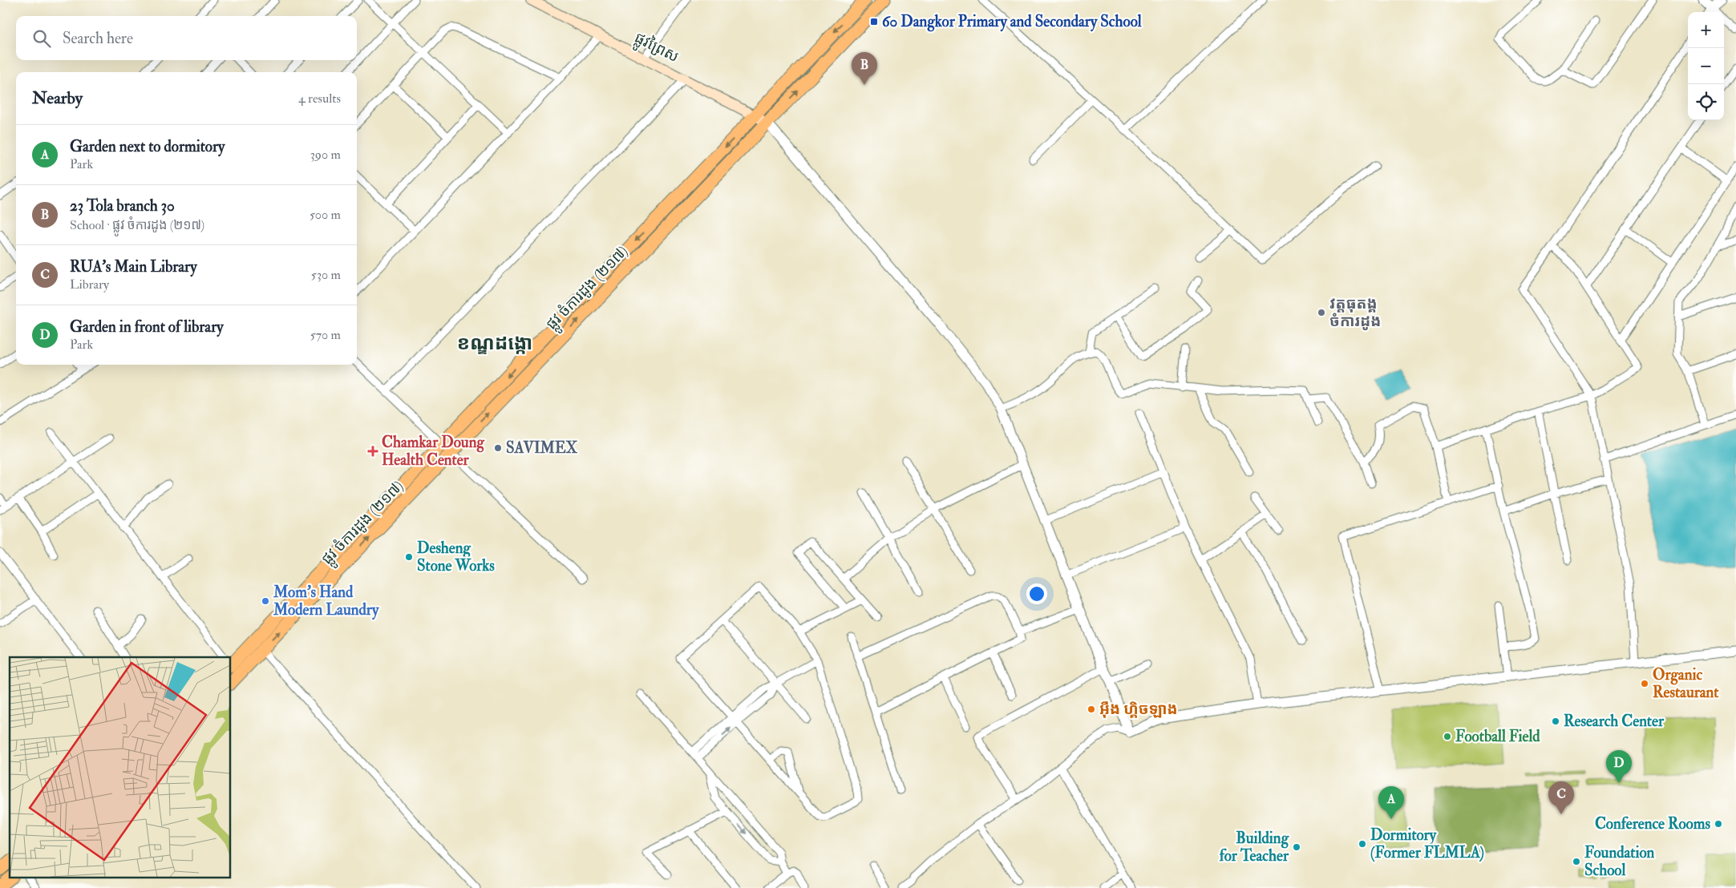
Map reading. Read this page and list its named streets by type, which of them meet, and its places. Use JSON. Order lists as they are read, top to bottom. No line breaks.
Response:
{"streets":{"main road":["ផ្លូវព្រៃស","ផ្លូវ ចំការដូង (២១៧)"]},"crossings":[["ផ្លូវព្រៃស","ផ្លូវ ចំការដូង (២១៧)"]],"districts":["ខណ្ឌដង្កោ"],"places":{"transit":["60 Dangkor Primary and Secondary School"],"other":["វត្តធុតង្គ ចំការដូង","SAVIMEX","Desheng Stone Works","Mom's Hand Modern Laundry","Organic Restaurant","អ៊ឹង ហ្គិចឡាង","Research Center","Football Field","Conference Rooms","Dormitory (Former FLMLA)","Building for Teacher","Foundation School"],"health":["Chamkar Doung Health Center"]},"page":{"map_buttons":["+","−"],"search":"Search here","pins":["B","D","C","A"],"heading":["Nearby","4 results"],"list":[{"mark":"A","name":"Garden next to dormitory","note":"Park","value":"390 m"},{"mark":"B","name":"23 Tola branch 30","note":"School · ផ្លូវ ចំការដូង (២១៧)","value":"500 m"},{"mark":"C","name":"RUA's Main Library","note":"Library","value":"530 m"},{"mark":"D","name":"Garden in front of library","note":"Park","value":"570 m"}]}}
